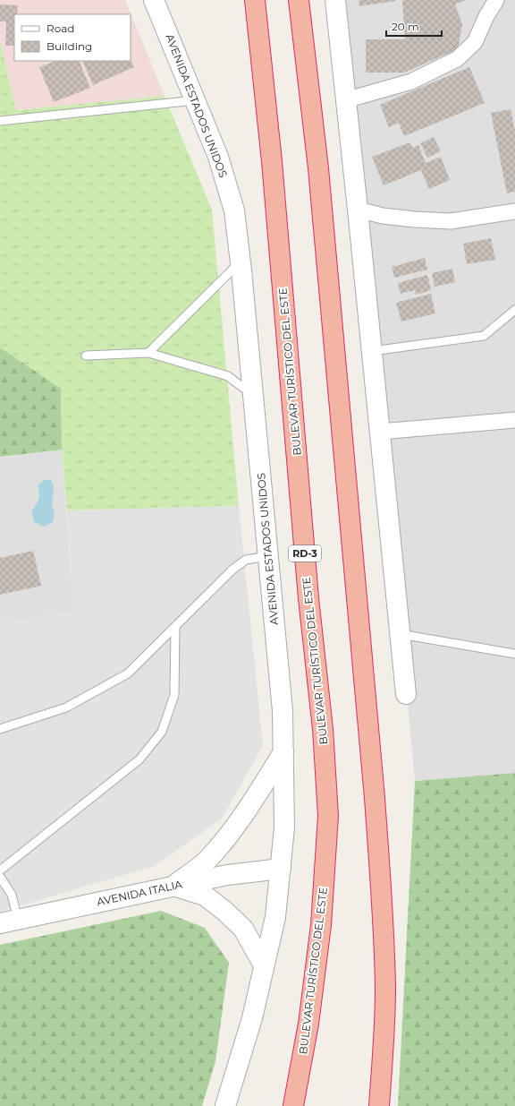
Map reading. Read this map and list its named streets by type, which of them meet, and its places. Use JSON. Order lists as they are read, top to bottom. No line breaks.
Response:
{"streets":{"highway":["BULEVAR TURÍSTICO DEL ESTE","RD-3"],"street":["AVENIDA ESTADOS UNIDOS","AVENIDA ITALIA"]},"crossings":[["AVENIDA ESTADOS UNIDOS","AVENIDA ITALIA"]],"legend":["Road","Building"],"scale_bar":"20 m"}
